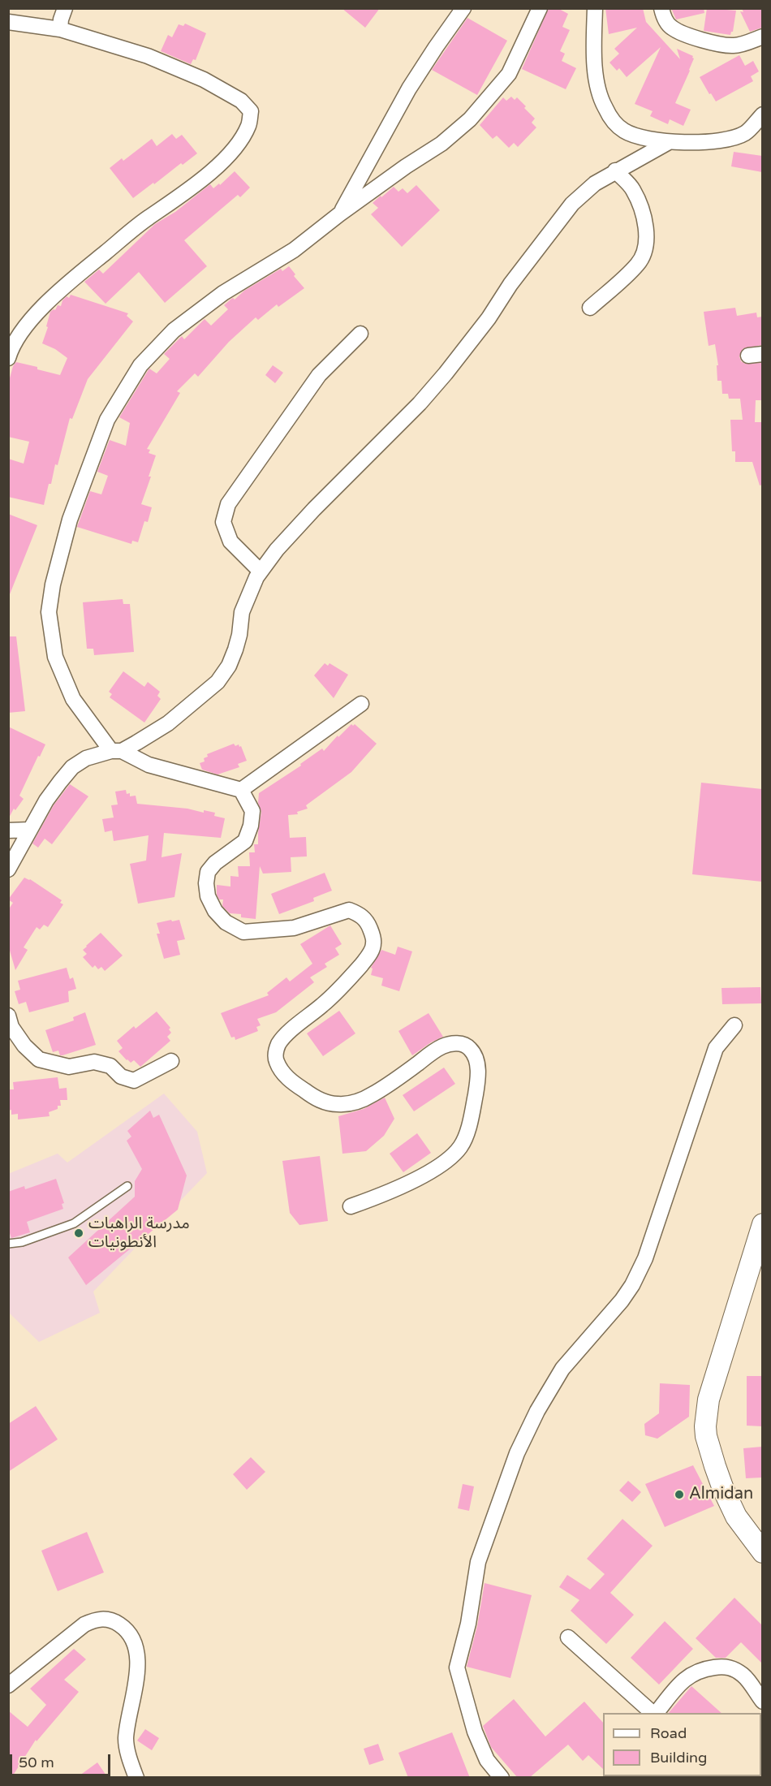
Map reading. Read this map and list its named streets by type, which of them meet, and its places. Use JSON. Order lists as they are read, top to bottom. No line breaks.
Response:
{"places":["مدرسة الراهبات الأنطونيات","Almidan"],"legend":["Road","Building"],"scale_bar":"50 m"}
